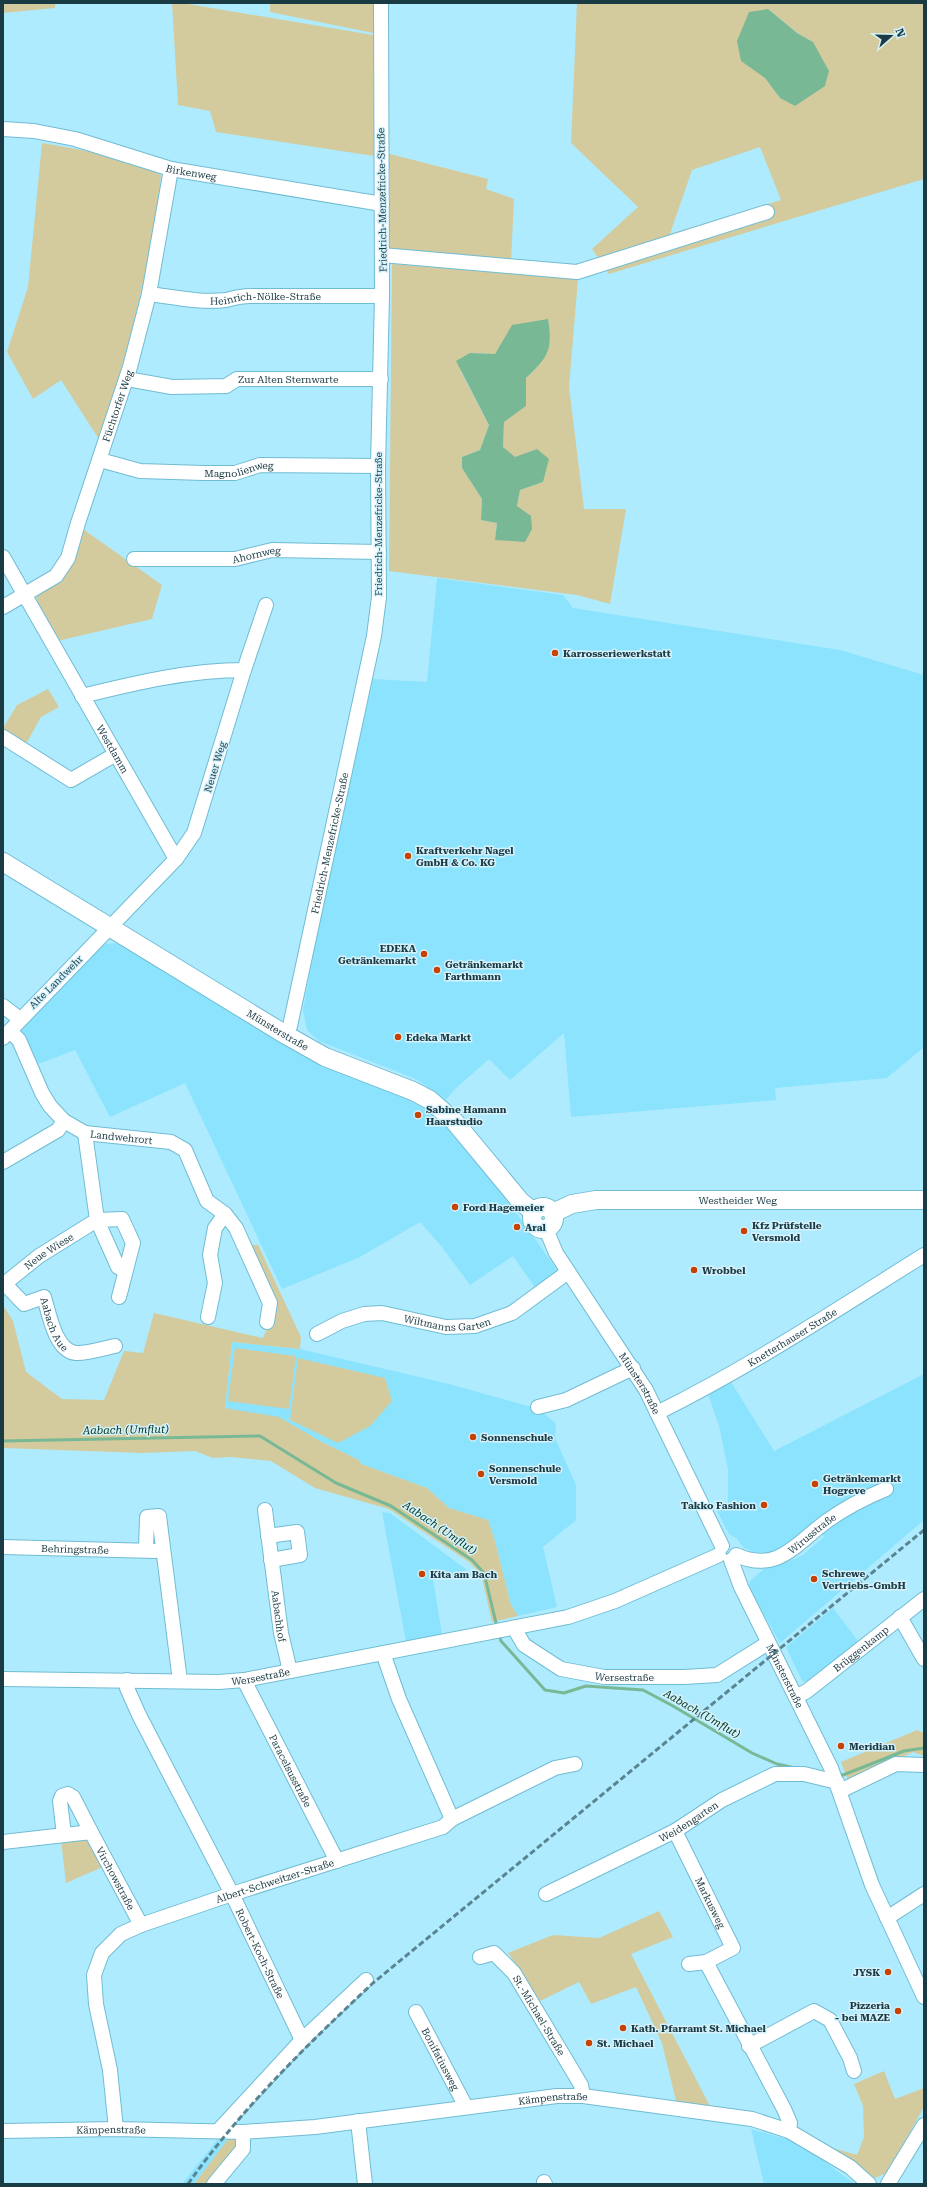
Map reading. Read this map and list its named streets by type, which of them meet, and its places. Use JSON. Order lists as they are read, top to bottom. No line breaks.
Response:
{"streets":{"main road":["Münsterstraße","Westheider Weg"],"street":["Birkenweg","Friedrich-Menzefricke-Straße","Heinrich-Nölke-Straße","Zur Alten Sternwarte","Füchtorfer Weg","Magnolienweg","Ahornweg","Westdamm","Neuer Weg","Alte Landwehr","Landwehrort","Neue Wiese","Wiltmanns Garten","Aabach Aue","Knetterhauser Straße","Wirusstraße","Behringstraße","Aabachhof","Brüggenkamp","Wersestraße","Paracelsusstraße","Weidengarten","Virchowstraße","Albert-Schweitzer-Straße","Markusweg","Robert-Koch-Straße","St.-Michael-Straße","Bonifatiusweg","Kämpenstraße"]},"crossings":[["Birkenweg","Friedrich-Menzefricke-Straße"],["Birkenweg","Füchtorfer Weg"],["Friedrich-Menzefricke-Straße","Heinrich-Nölke-Straße"],["Friedrich-Menzefricke-Straße","Zur Alten Sternwarte"],["Friedrich-Menzefricke-Straße","Magnolienweg"],["Friedrich-Menzefricke-Straße","Ahornweg"],["Friedrich-Menzefricke-Straße","Münsterstraße"],["Heinrich-Nölke-Straße","Füchtorfer Weg"],["Zur Alten Sternwarte","Füchtorfer Weg"],["Füchtorfer Weg","Magnolienweg"],["Füchtorfer Weg","Westdamm"],["Westdamm","Neuer Weg"],["Alte Landwehr","Münsterstraße"],["Alte Landwehr","Landwehrort"],["Münsterstraße","Westheider Weg"],["Münsterstraße","Wiltmanns Garten"],["Münsterstraße","Knetterhauser Straße"],["Münsterstraße","Wirusstraße"],["Münsterstraße","Brüggenkamp"],["Münsterstraße","Wersestraße"],["Münsterstraße","Weidengarten"],["Neue Wiese","Aabach Aue"],["Wirusstraße","Wersestraße"],["Aabachhof","Wersestraße"],["Wersestraße","Paracelsusstraße"],["Wersestraße","Robert-Koch-Straße"],["Paracelsusstraße","Albert-Schweitzer-Straße"],["Weidengarten","Markusweg"],["Virchowstraße","Albert-Schweitzer-Straße"],["Albert-Schweitzer-Straße","Robert-Koch-Straße"],["Albert-Schweitzer-Straße","Kämpenstraße"],["St.-Michael-Straße","Kämpenstraße"],["Bonifatiusweg","Kämpenstraße"]],"water":["Aabach (Umflut)"],"places":["Karrosseriewerkstatt","Kraftverkehr Nagel GmbH & Co. KG","EDEKA Getränkemarkt","Getränkemarkt Farthmann","Edeka Markt","Sabine Hamann Haarstudio","Ford Hagemeier","Aral","Kfz Prüfstelle Versmold","Wrobbel","Sonnenschule","Sonnenschule Versmold","Getränkemarkt Hogreve","Takko Fashion","Kita am Bach","Schrewe Vertriebs-GmbH","Meridian","JYSK","Pizzeria - bei MAZE","Kath. Pfarramt St. Michael","St. Michael"],"north":"right"}
